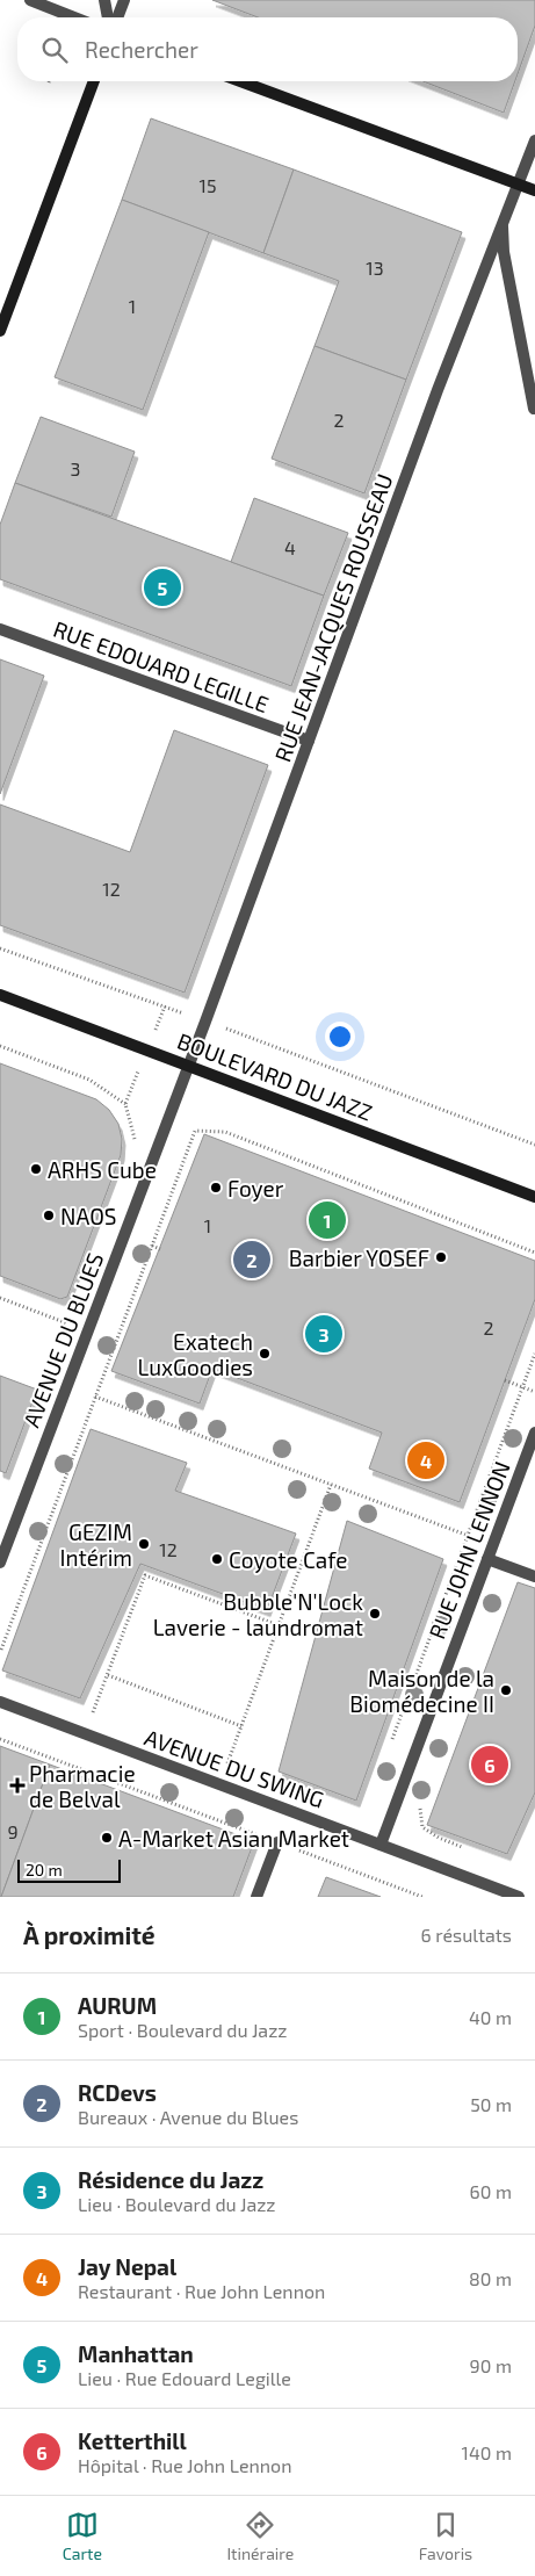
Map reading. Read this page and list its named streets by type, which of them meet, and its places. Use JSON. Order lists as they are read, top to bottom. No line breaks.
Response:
{"streets":{"main road":["BOULEVARD DU JAZZ"],"street":["RUE JEAN-JACQUES ROUSSEAU","RUE EDOUARD LEGILLE","AVENUE DU BLUES","RUE JOHN LENNON","AVENUE DU SWING"]},"crossings":[["RUE JEAN-JACQUES ROUSSEAU","RUE EDOUARD LEGILLE"],["RUE JEAN-JACQUES ROUSSEAU","BOULEVARD DU JAZZ"],["RUE JEAN-JACQUES ROUSSEAU","AVENUE DU BLUES"],["BOULEVARD DU JAZZ","AVENUE DU BLUES"],["RUE JOHN LENNON","AVENUE DU SWING"]],"places":{"other":["ARHS Cube","Foyer","NAOS","Barbier YOSEF","Exatech LuxGoodies","GEZIM Intérim","Coyote Cafe","Bubble'N'Lock Laverie - laundromat","Maison de la Biomédecine II","A-Market Asian Market"],"health":["Pharmacie de Belval"]},"house_numbers":["15","13","1","2","3","4","12","1","2","12","9"],"scale_bar":"20 m","page":{"search":"Rechercher","pins":["5","1","2","3","4","6"],"scale":"20 m","heading":["À proximité","6 résultats"],"list":[{"mark":"1","name":"AURUM","note":"Sport · Boulevard du Jazz","value":"40 m"},{"mark":"2","name":"RCDevs","note":"Bureaux · Avenue du Blues","value":"50 m"},{"mark":"3","name":"Résidence du Jazz","note":"Lieu · Boulevard du Jazz","value":"60 m"},{"mark":"4","name":"Jay Nepal","note":"Restaurant · Rue John Lennon","value":"80 m"},{"mark":"5","name":"Manhattan","note":"Lieu · Rue Edouard Legille","value":"90 m"},{"mark":"6","name":"Ketterthill","note":"Hôpital · Rue John Lennon","value":"140 m"}],"nav":["Carte","Itinéraire","Favoris"]}}
